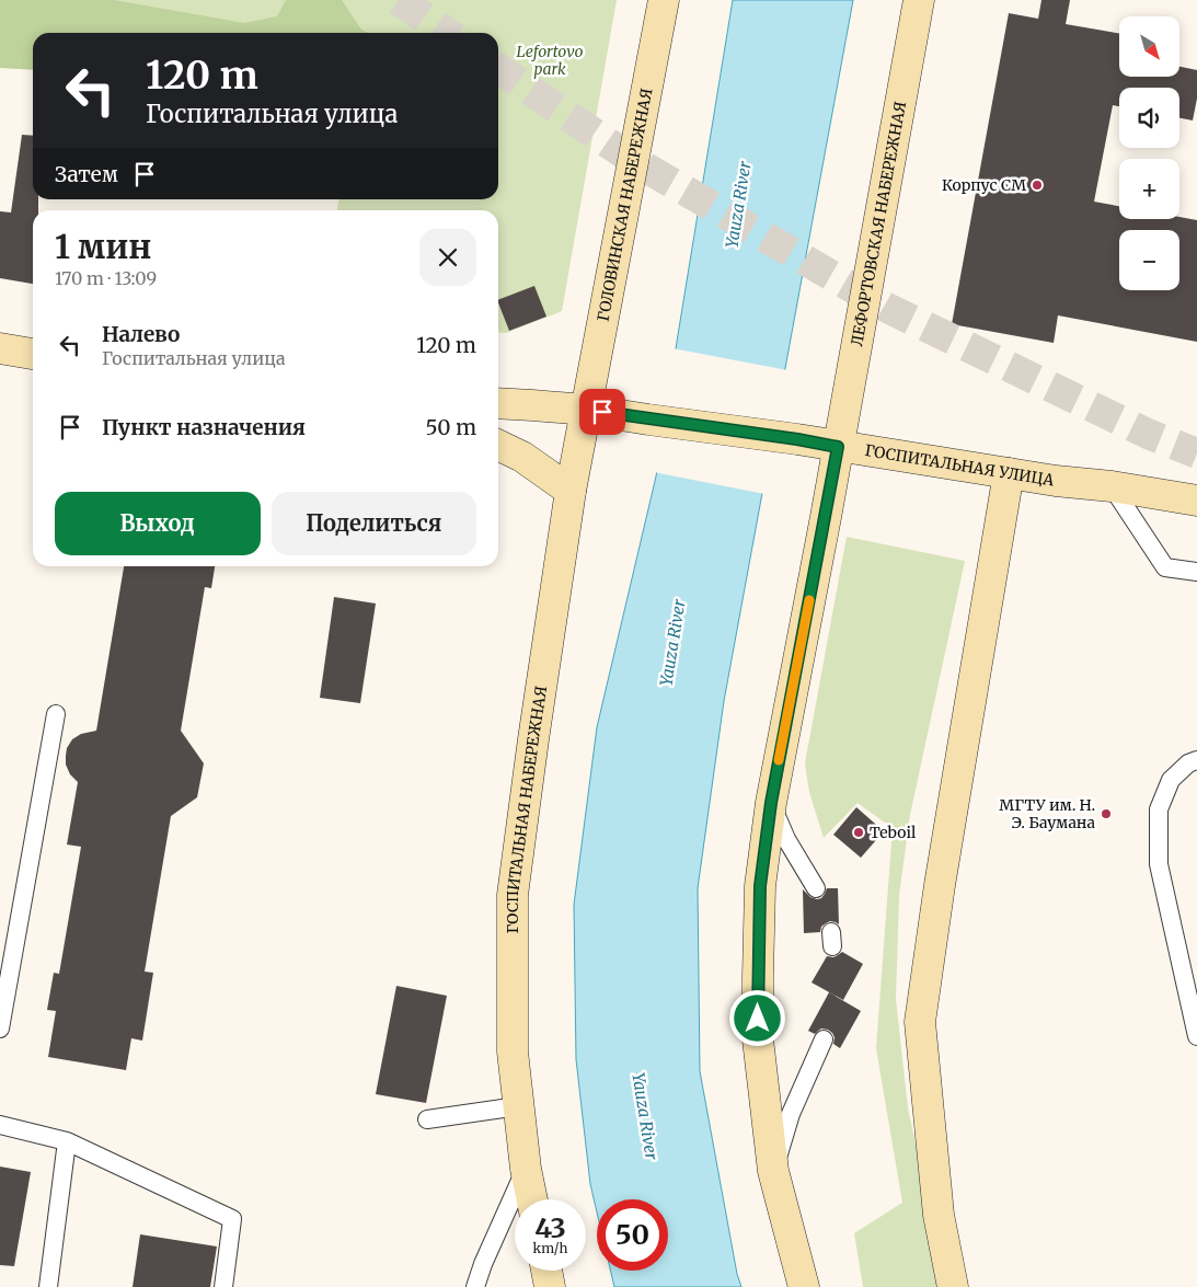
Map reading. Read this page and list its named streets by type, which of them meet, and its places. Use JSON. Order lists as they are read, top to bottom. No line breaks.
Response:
{"streets":{"main road":["ГОЛОВИНСКАЯ НАБЕРЕЖНАЯ","ЛЕФОРТОВСКАЯ НАБЕРЕЖНАЯ","ГОСПИТАЛЬНАЯ УЛИЦА","ГОСПИТАЛЬНАЯ НАБЕРЕЖНАЯ"]},"crossings":[["ГОЛОВИНСКАЯ НАБЕРЕЖНАЯ","ГОСПИТАЛЬНАЯ УЛИЦА"],["ГОЛОВИНСКАЯ НАБЕРЕЖНАЯ","ГОСПИТАЛЬНАЯ НАБЕРЕЖНАЯ"],["ЛЕФОРТОВСКАЯ НАБЕРЕЖНАЯ","ГОСПИТАЛЬНАЯ УЛИЦА"],["ГОСПИТАЛЬНАЯ УЛИЦА","ГОСПИТАЛЬНАЯ НАБЕРЕЖНАЯ"]],"water":["Yauza River"],"parks":["Lefortovo park"],"places":["Корпус СМ","МГТУ им. Н. Э. Баумана","Teboil"],"north":"bottom right","page":{"map_buttons":["+","−"],"turn":["120 m","Госпитальная улица"],"then":"Затем","heading":["1 мин","170 m · 13:09"],"list":[{"name":"Налево","note":"Госпитальная улица","value":"120 m"},{"name":"Пункт назначения","value":"50 m"}],"buttons":["Выход","Поделиться"],"speed":"43 km/h","limit":"50"}}
